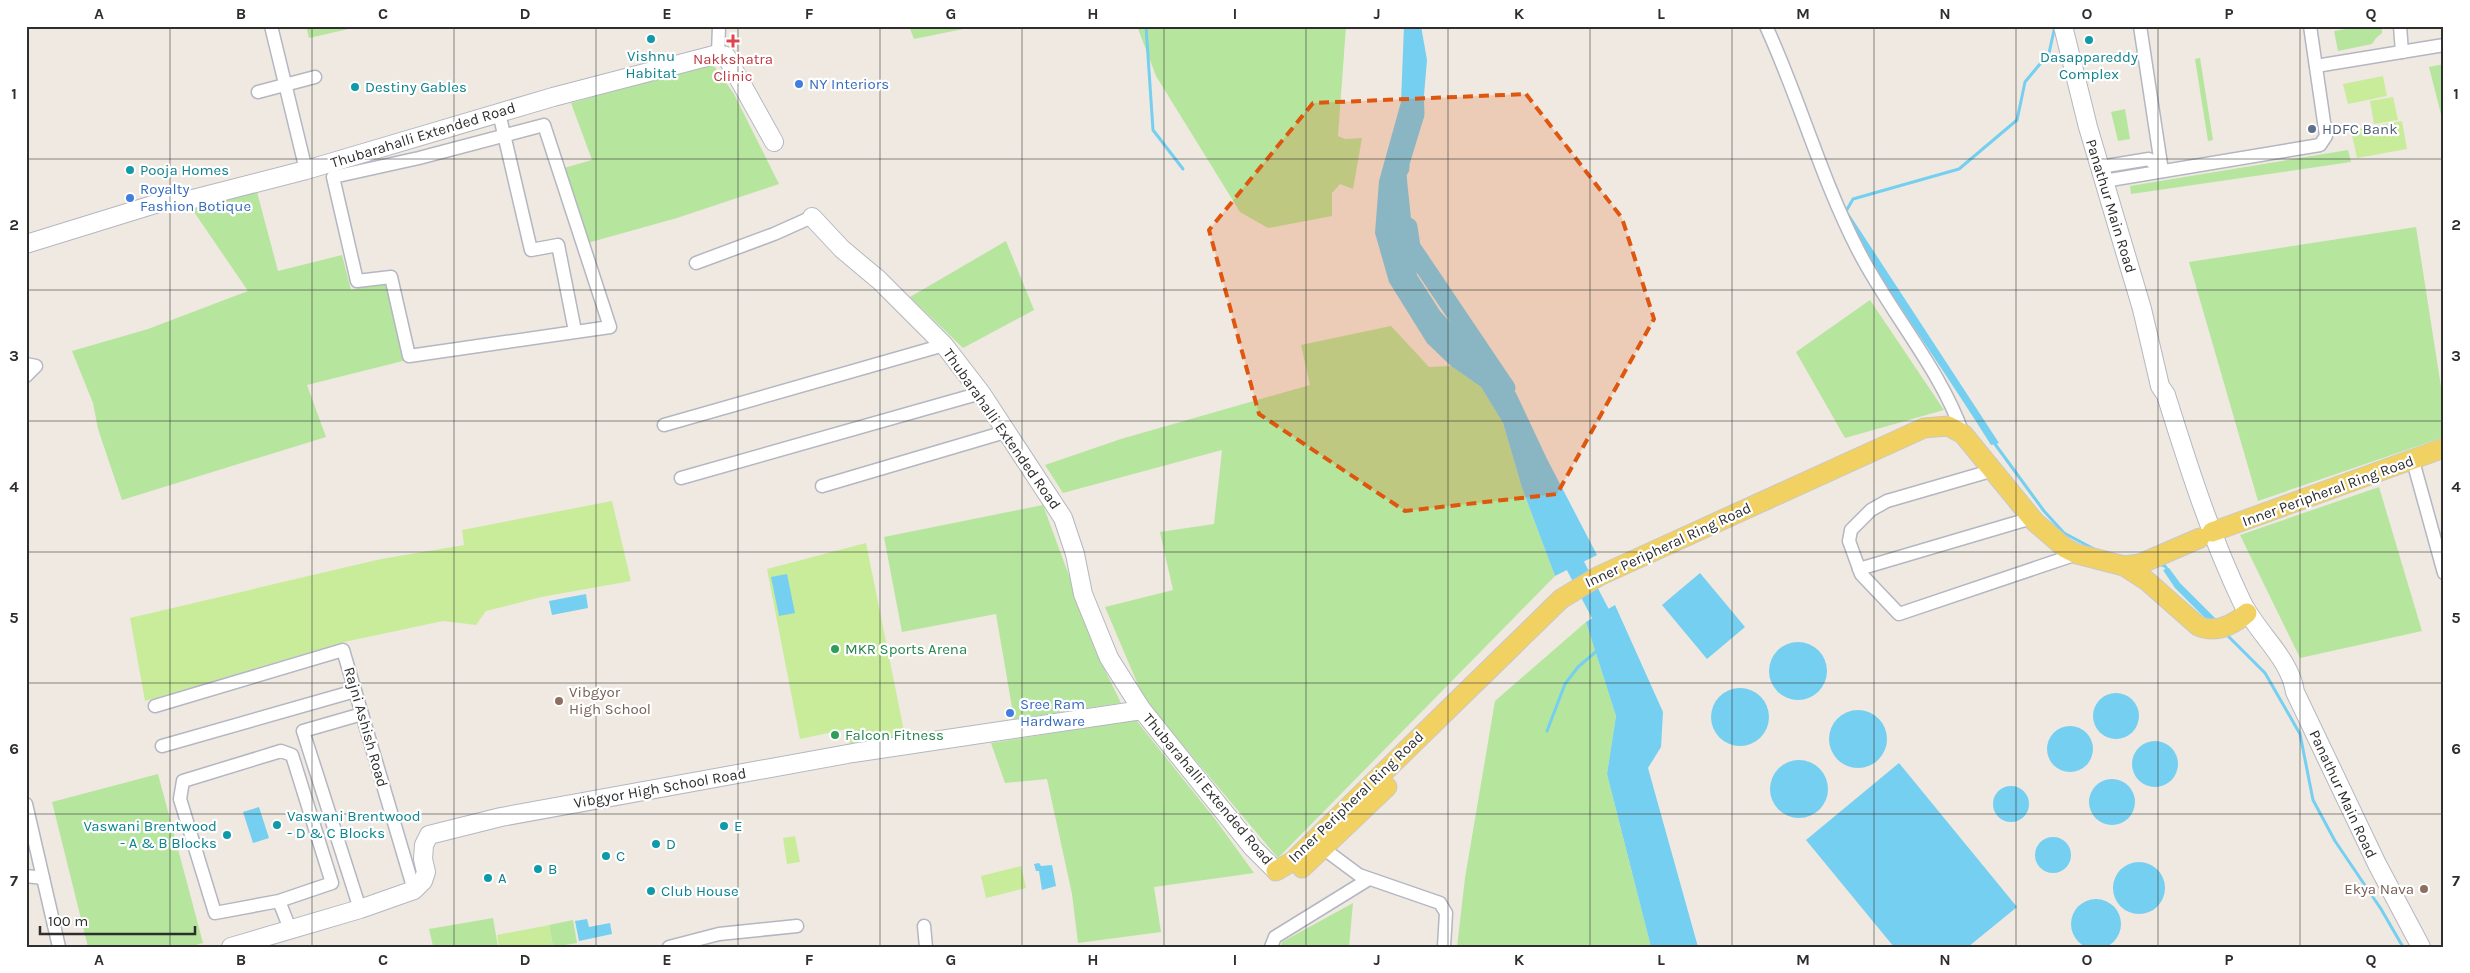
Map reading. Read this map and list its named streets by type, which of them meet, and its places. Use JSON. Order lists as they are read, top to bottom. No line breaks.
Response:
{"streets":{"main road":["Inner Peripheral Ring Road"],"street":["Thubarahalli Extended Road","Panathur Main Road","Rajni Ashish Road","Vibgyor High School Road"]},"crossings":[["Thubarahalli Extended Road","Inner Peripheral Ring Road"],["Thubarahalli Extended Road","Vibgyor High School Road"],["Panathur Main Road","Inner Peripheral Ring Road"],["Rajni Ashish Road","Vibgyor High School Road"]],"places":{"other":["Vishnu Habitat","Dasappareddy Complex","NY Interiors","Destiny Gables","HDFC Bank","Pooja Homes","Royalty Fashion Botique","MKR Sports Arena","Vibgyor High School","Sree Ram Hardware","Falcon Fitness","Vaswani Brentwood - D & C Blocks","E","Vaswani Brentwood - A & B Blocks","D","C","B","A","Ekya Nava","Club House"],"health":["Nakkshatra Clinic"]},"scale_bar":"100 m","grid":{"columns":["A","B","C","D","E","F","G","H","I","J","K","L","M","N","O","P","Q"],"rows":["1","2","3","4","5","6","7"]}}
